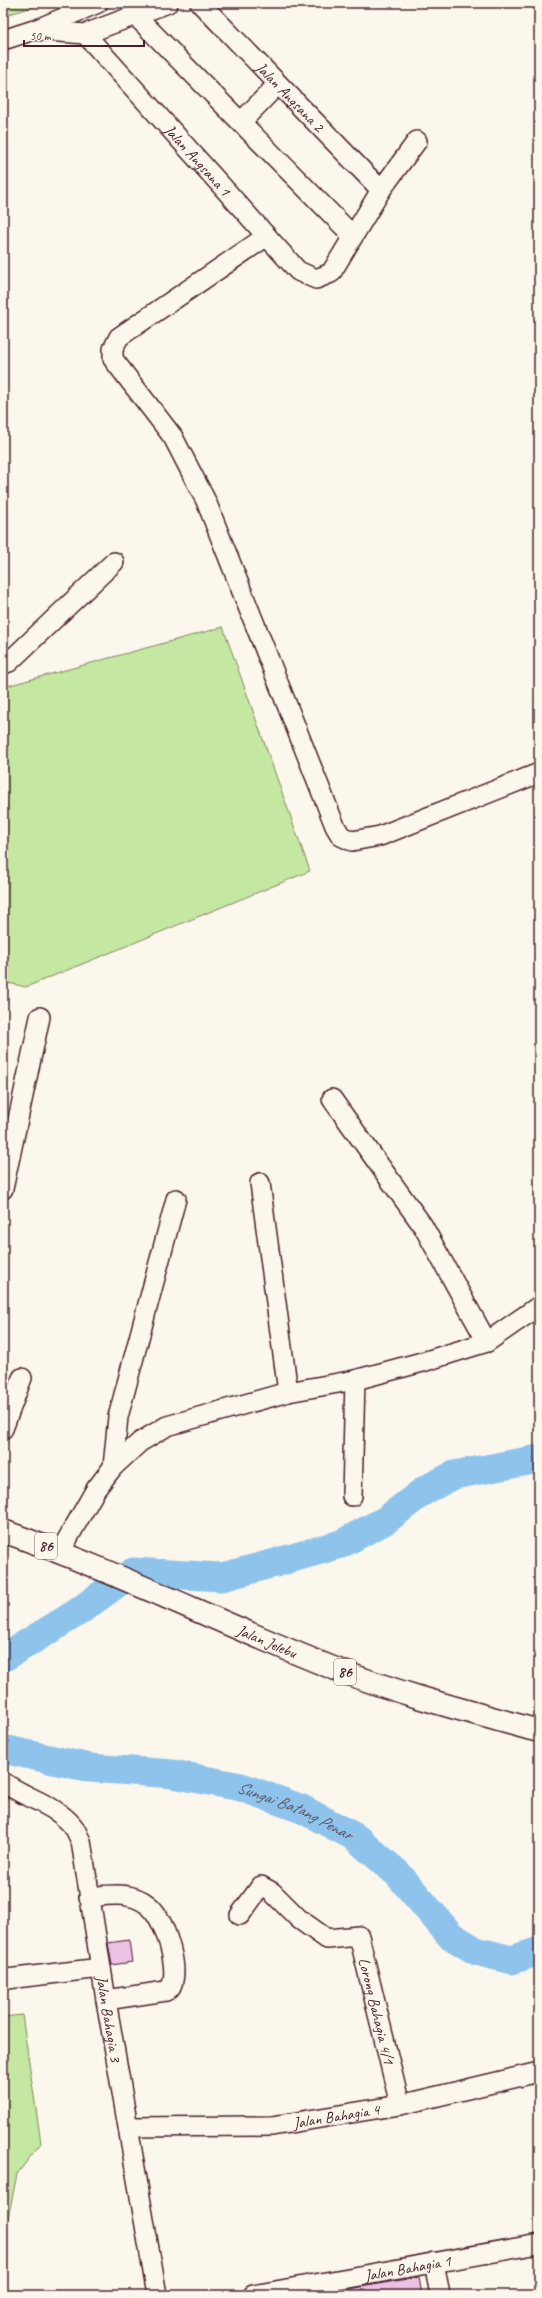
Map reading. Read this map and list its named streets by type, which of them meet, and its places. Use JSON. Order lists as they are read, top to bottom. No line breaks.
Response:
{"streets":{"main road":["86","Jalan Jelebu"],"street":["Jalan Angsana 2","Jalan Angsana 1","Lorong Bahagia 4/1","Jalan Bahagia 3","Jalan Bahagia 4","Jalan Bahagia 1"]},"crossings":[["Lorong Bahagia 4/1","Jalan Bahagia 4"],["Jalan Bahagia 3","Jalan Bahagia 4"]],"water":["Sungai Batang Penar"],"scale_bar":"50 m"}
